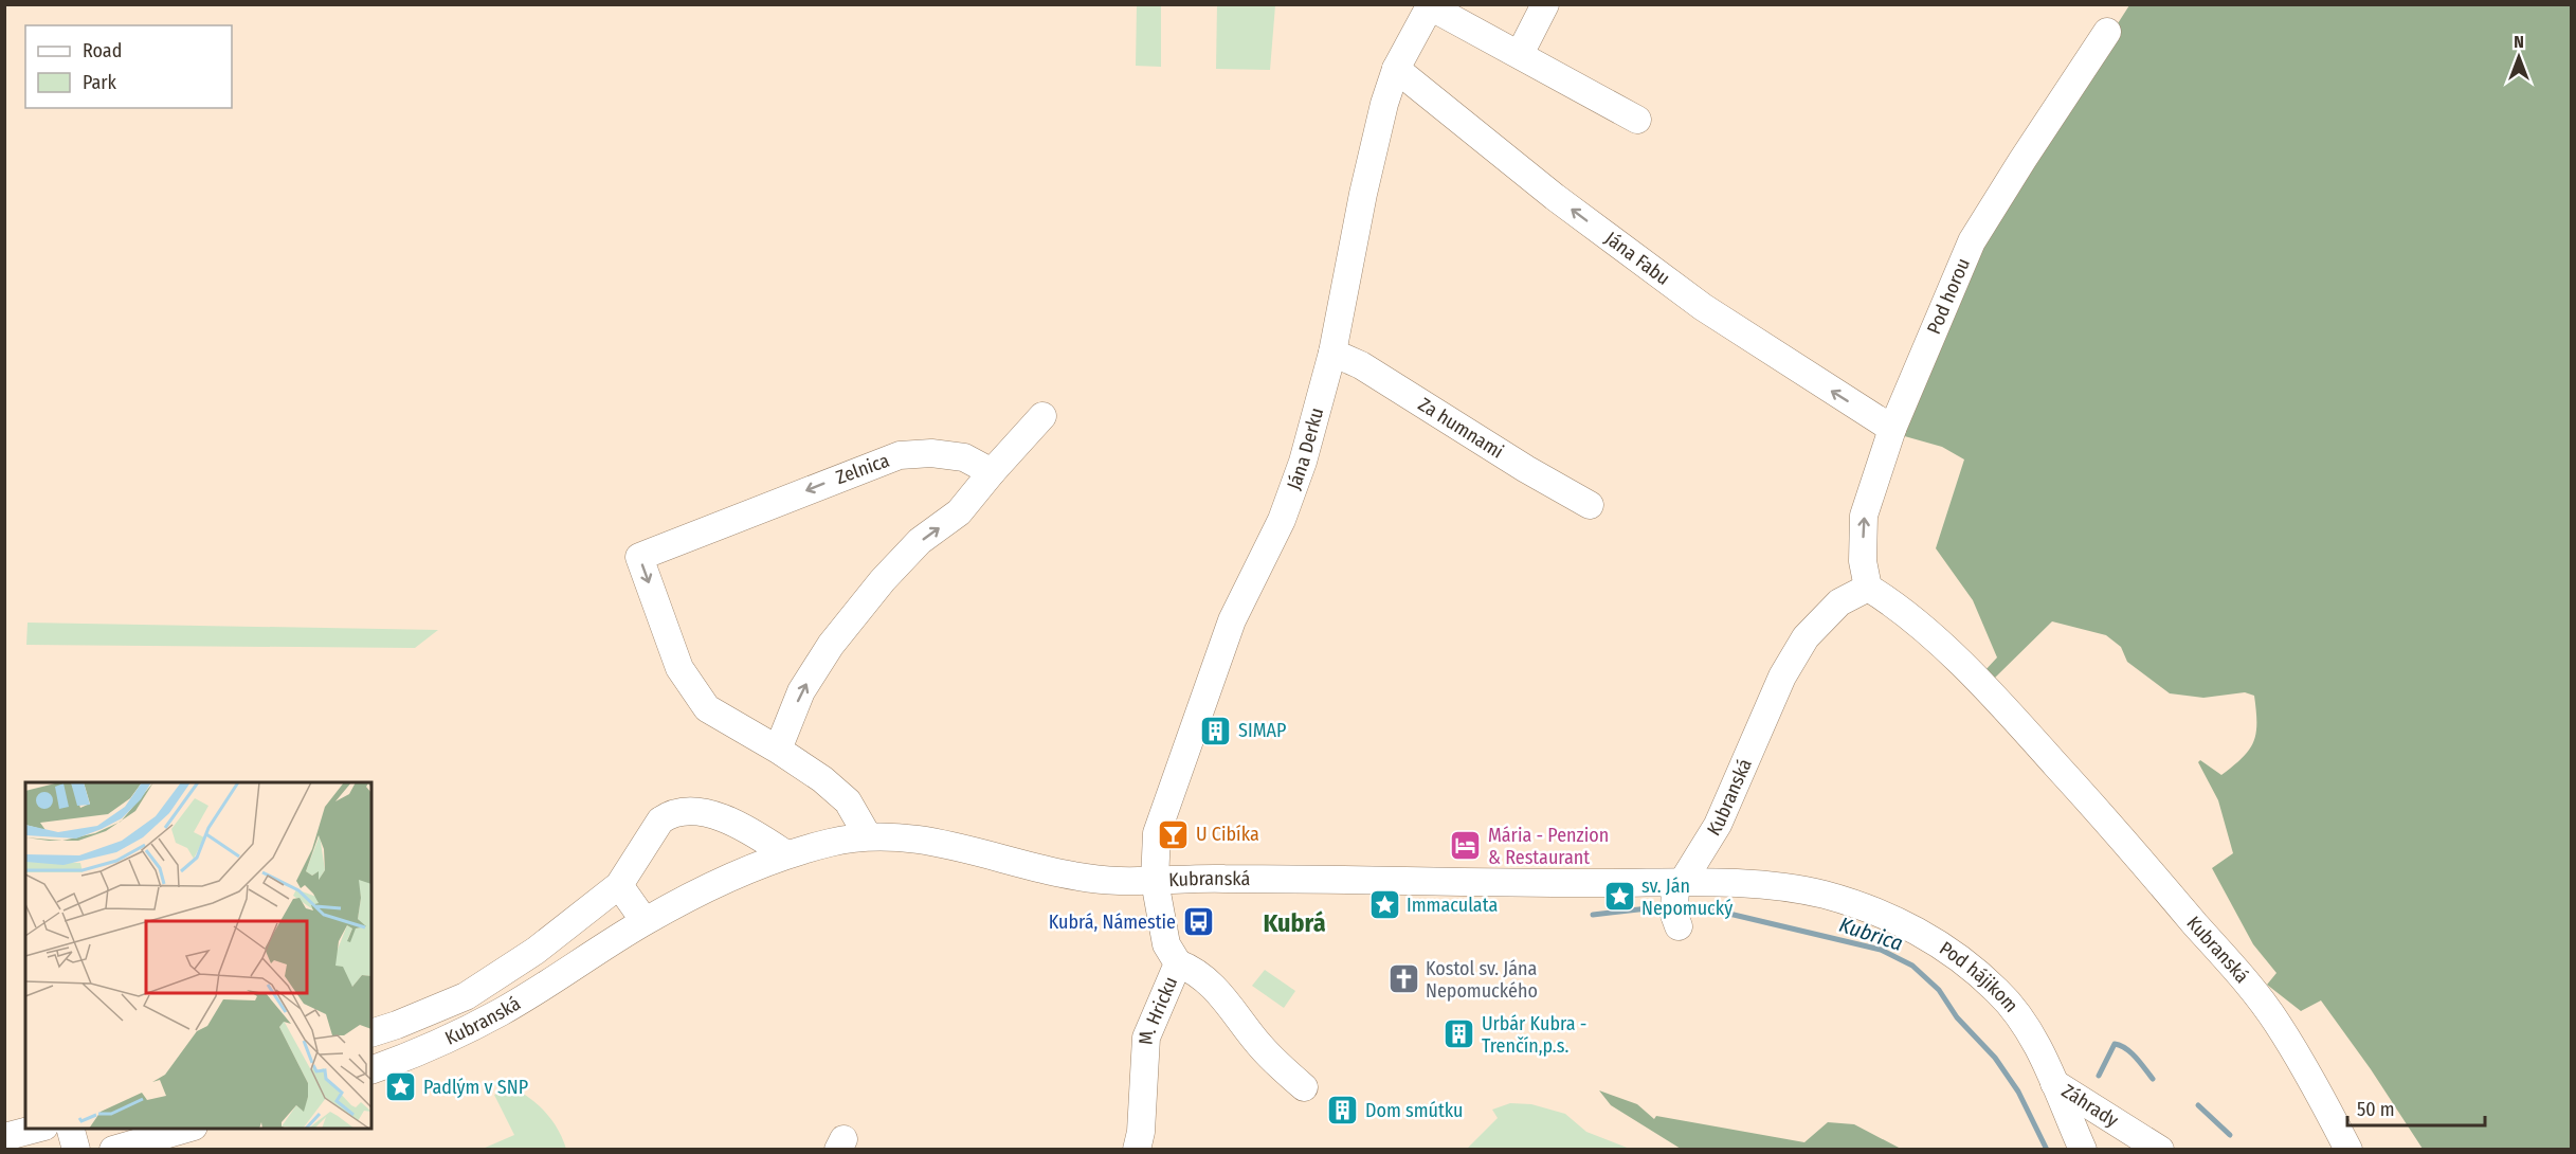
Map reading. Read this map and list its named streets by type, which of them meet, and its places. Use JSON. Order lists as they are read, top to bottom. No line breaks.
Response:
{"streets":{"street":["Jána Fabu","Pod horou","Za humnami","Jána Derku","Zelnica","Kubranská","Pod hájikom","M. Hricku","Záhrady"]},"crossings":[["Jána Fabu","Pod horou"],["Jána Fabu","Jána Derku"],["Pod horou","Kubranská"],["Za humnami","Jána Derku"],["Jána Derku","Kubranská"],["Jána Derku","M. Hricku"],["Zelnica","Kubranská"],["Kubranská","Pod hájikom"],["Kubranská","M. Hricku"],["Pod hájikom","Záhrady"]],"one_way":["Jána Fabu"],"districts":["Kubrá"],"water":["Kubrica"],"places":{"building":["SIMAP","Urbár Kubra - Trenčín,p.s.","Dom smútku"],"bar":["U Cibíka"],"hotel":["Mária - Penzion & Restaurant"],"place":["sv. Ján Nepomucký","Immaculata","Padlým v SNP"],"bus stop":["Kubrá, Námestie"],"church":["Kostol sv. Jána Nepomuckého"]},"legend":["Road","Park"],"scale_bar":"50 m","north":"top"}
